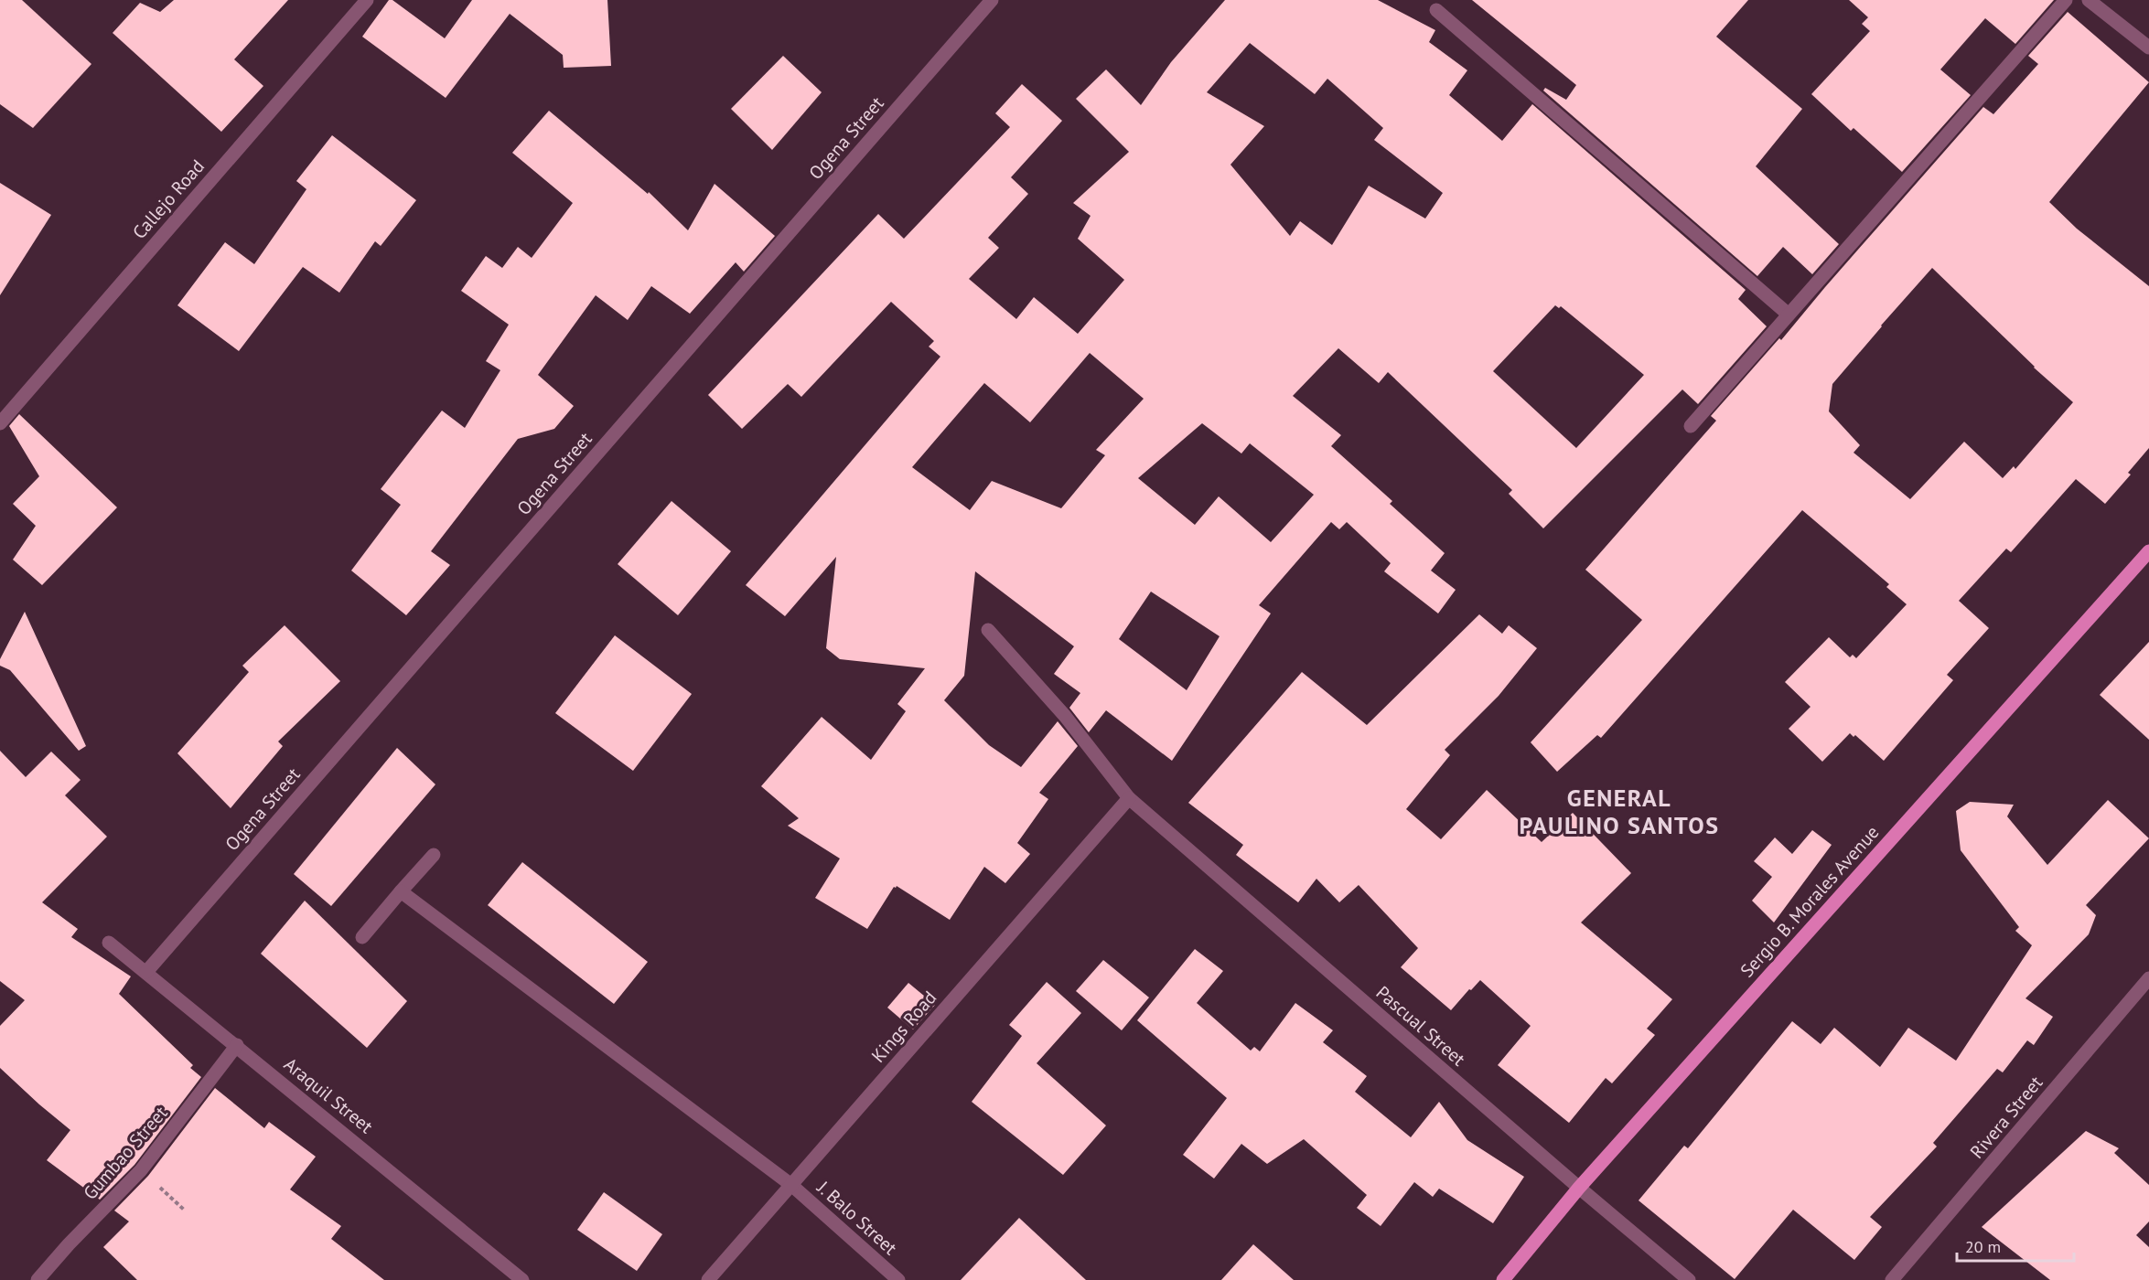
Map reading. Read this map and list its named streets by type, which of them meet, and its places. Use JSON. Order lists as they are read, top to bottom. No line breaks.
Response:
{"streets":{"main road":["Sergio B. Morales Avenue"],"street":["Ogena Street","Callejo Road","Pascual Street","Kings Road","Araquil Street","Rivera Street","Gumbao Street","J. Balo Street"]},"crossings":[["Ogena Street","Araquil Street"],["Sergio B. Morales Avenue","Pascual Street"],["Pascual Street","Kings Road"],["Kings Road","J. Balo Street"],["Araquil Street","Gumbao Street"]],"districts":["GENERAL PAULINO SANTOS"],"scale_bar":"20 m"}
